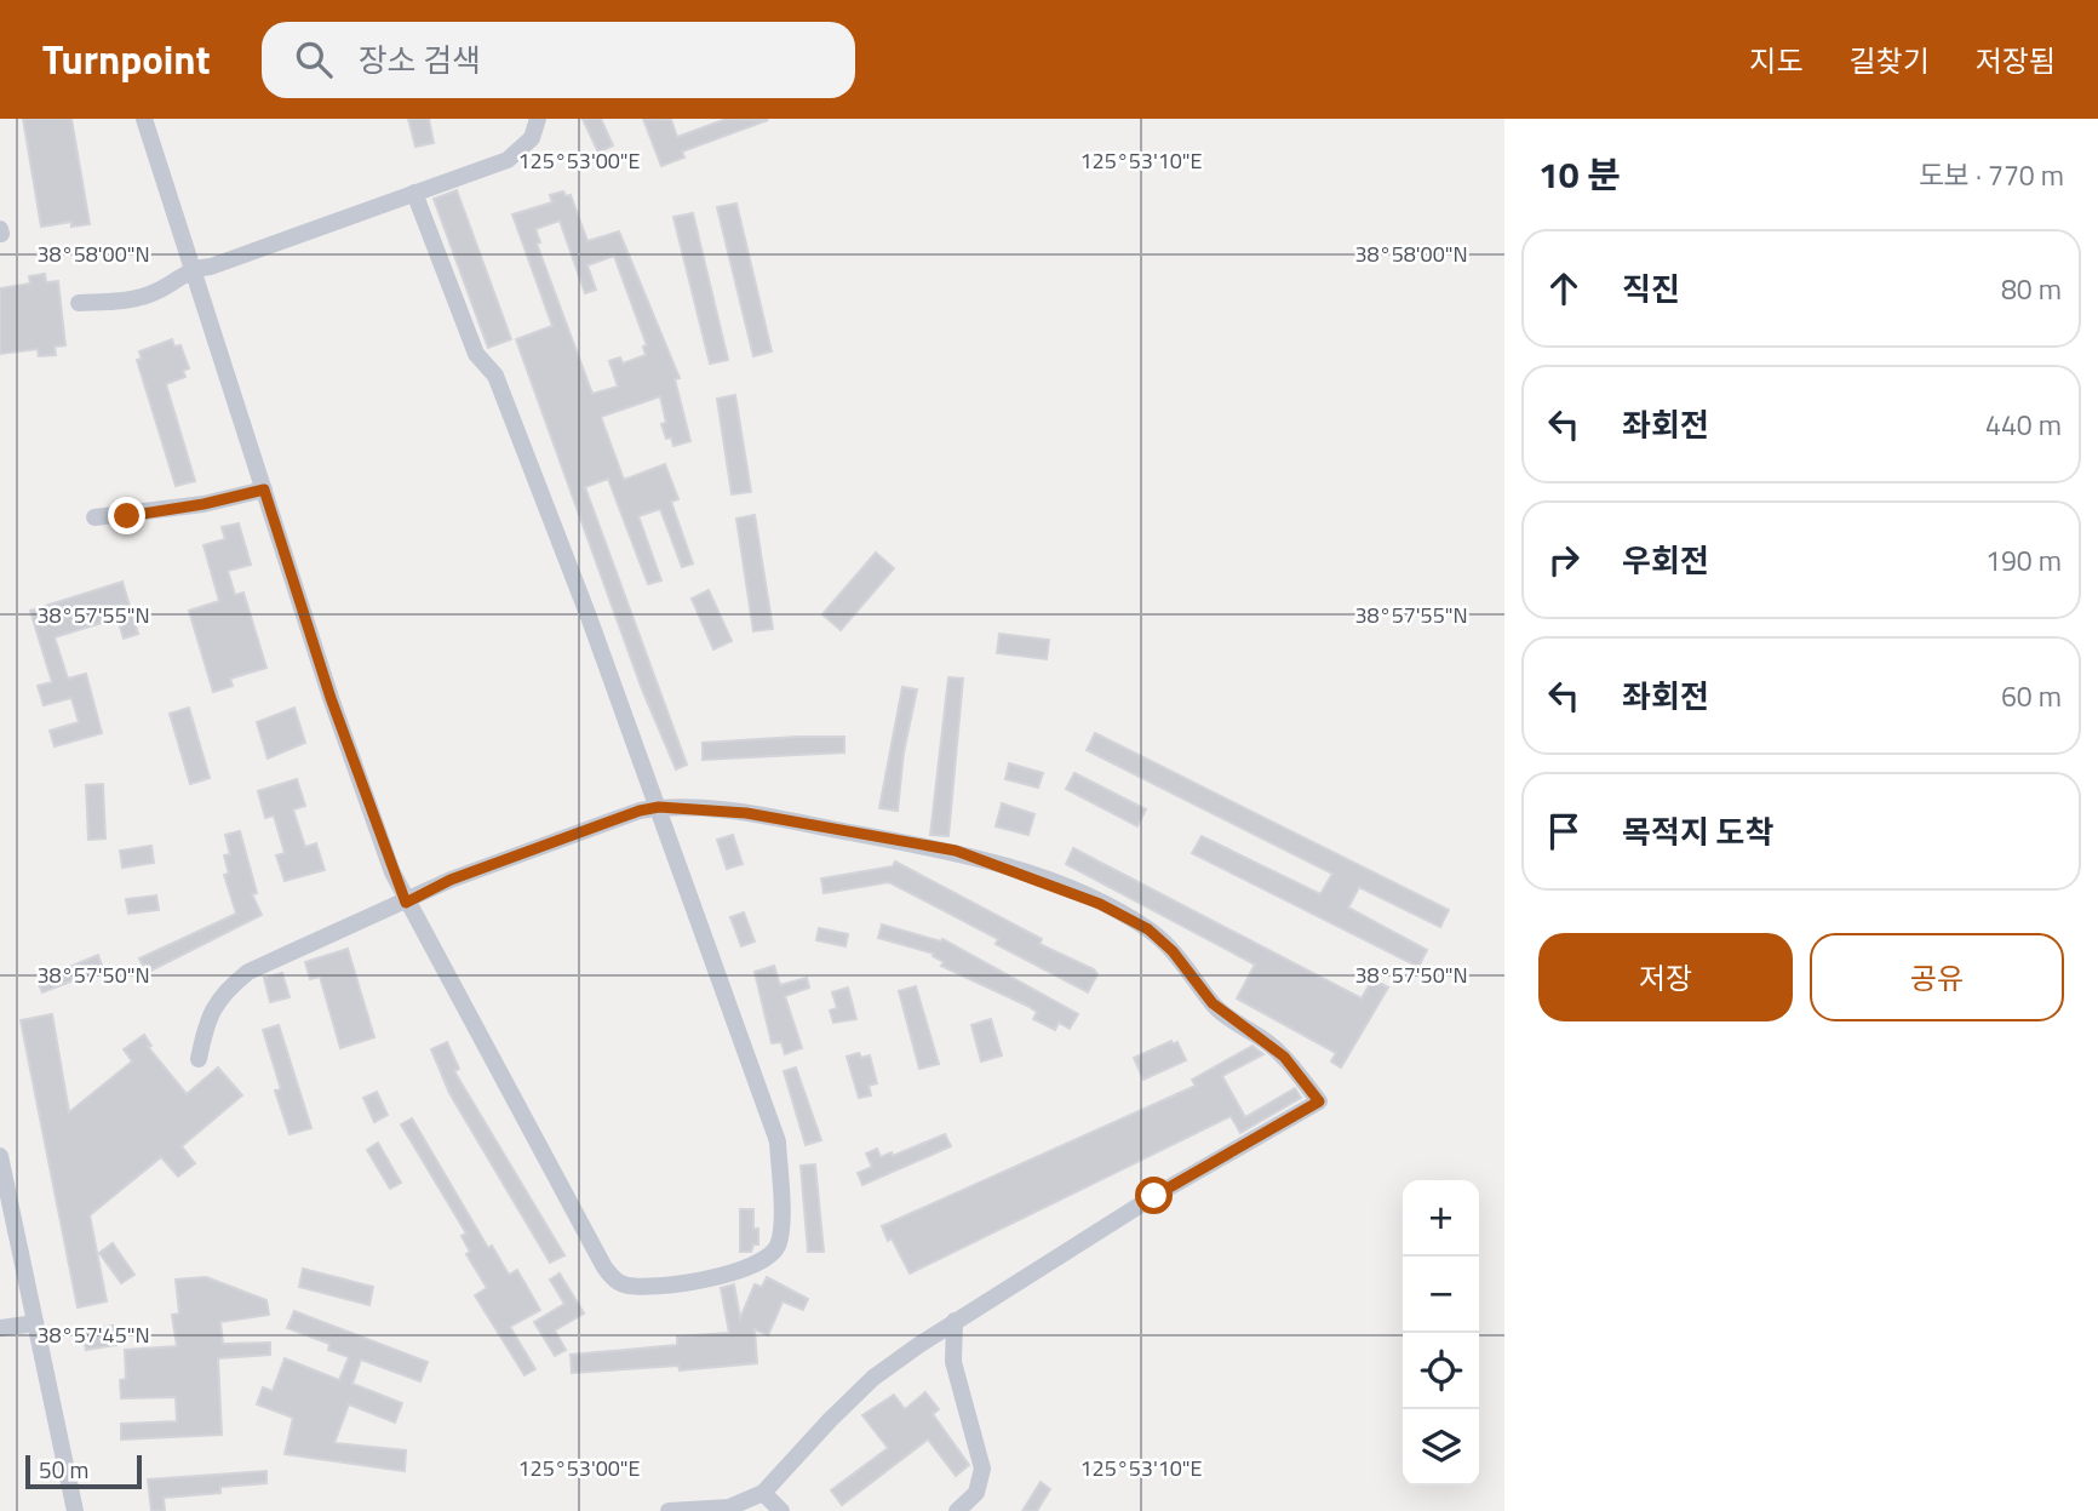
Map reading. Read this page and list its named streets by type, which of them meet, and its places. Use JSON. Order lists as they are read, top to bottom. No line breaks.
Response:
{"scale_bar":"50 m","page":{"header":"Turnpoint","search":"장소 검색","nav":["지도","길찾기","저장됨"],"heading":["10 분","도보 · 770 m"],"list":[["직진","80 m"],["좌회전","440 m"],["우회전","190 m"],["좌회전","60 m"],"목적지 도착"],"buttons":["저장","공유"],"map_buttons":["+","−"],"scale":"50 m"},"coordinates":["125°53'00\"E","125°53'10\"E","38°58'00\"N","38°57'55\"N","38°57'50\"N","38°57'45\"N"]}
